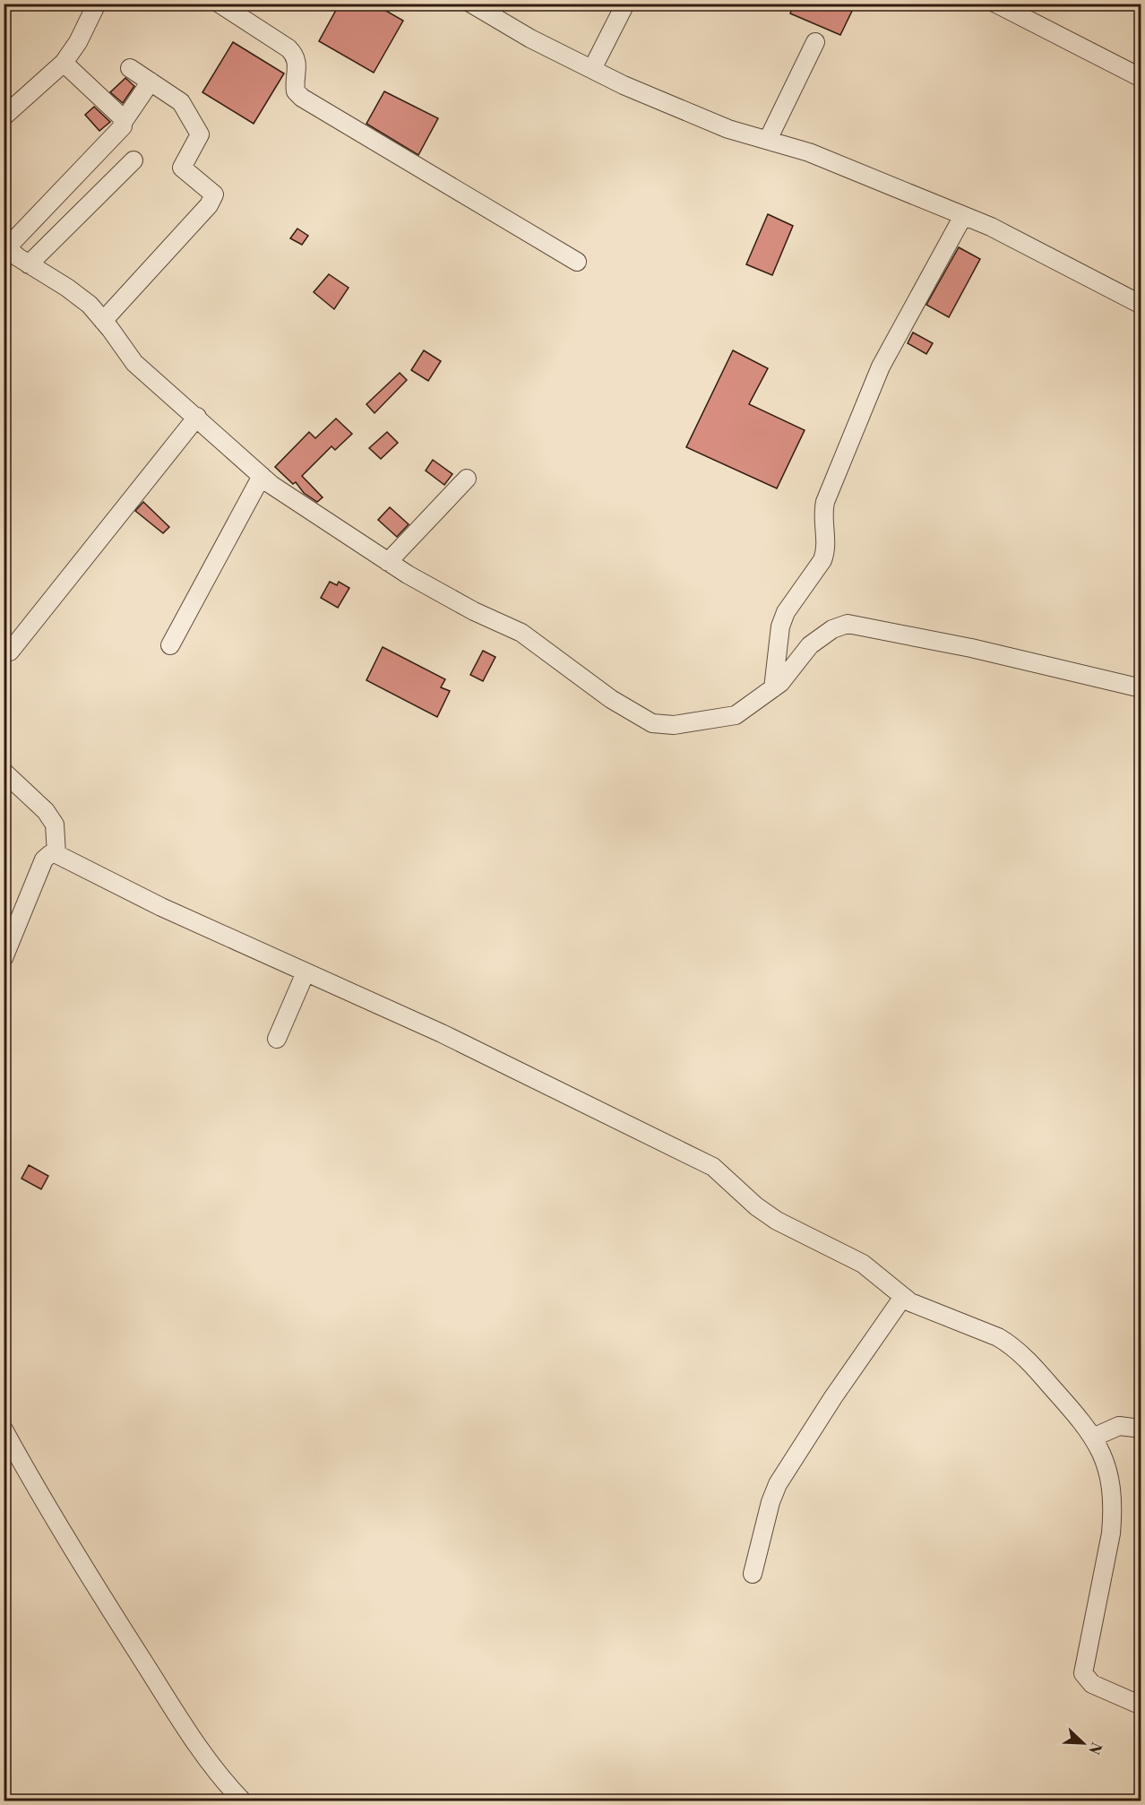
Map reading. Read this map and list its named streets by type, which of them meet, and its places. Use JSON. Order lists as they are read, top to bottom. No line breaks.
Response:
{"north":"bottom right"}
